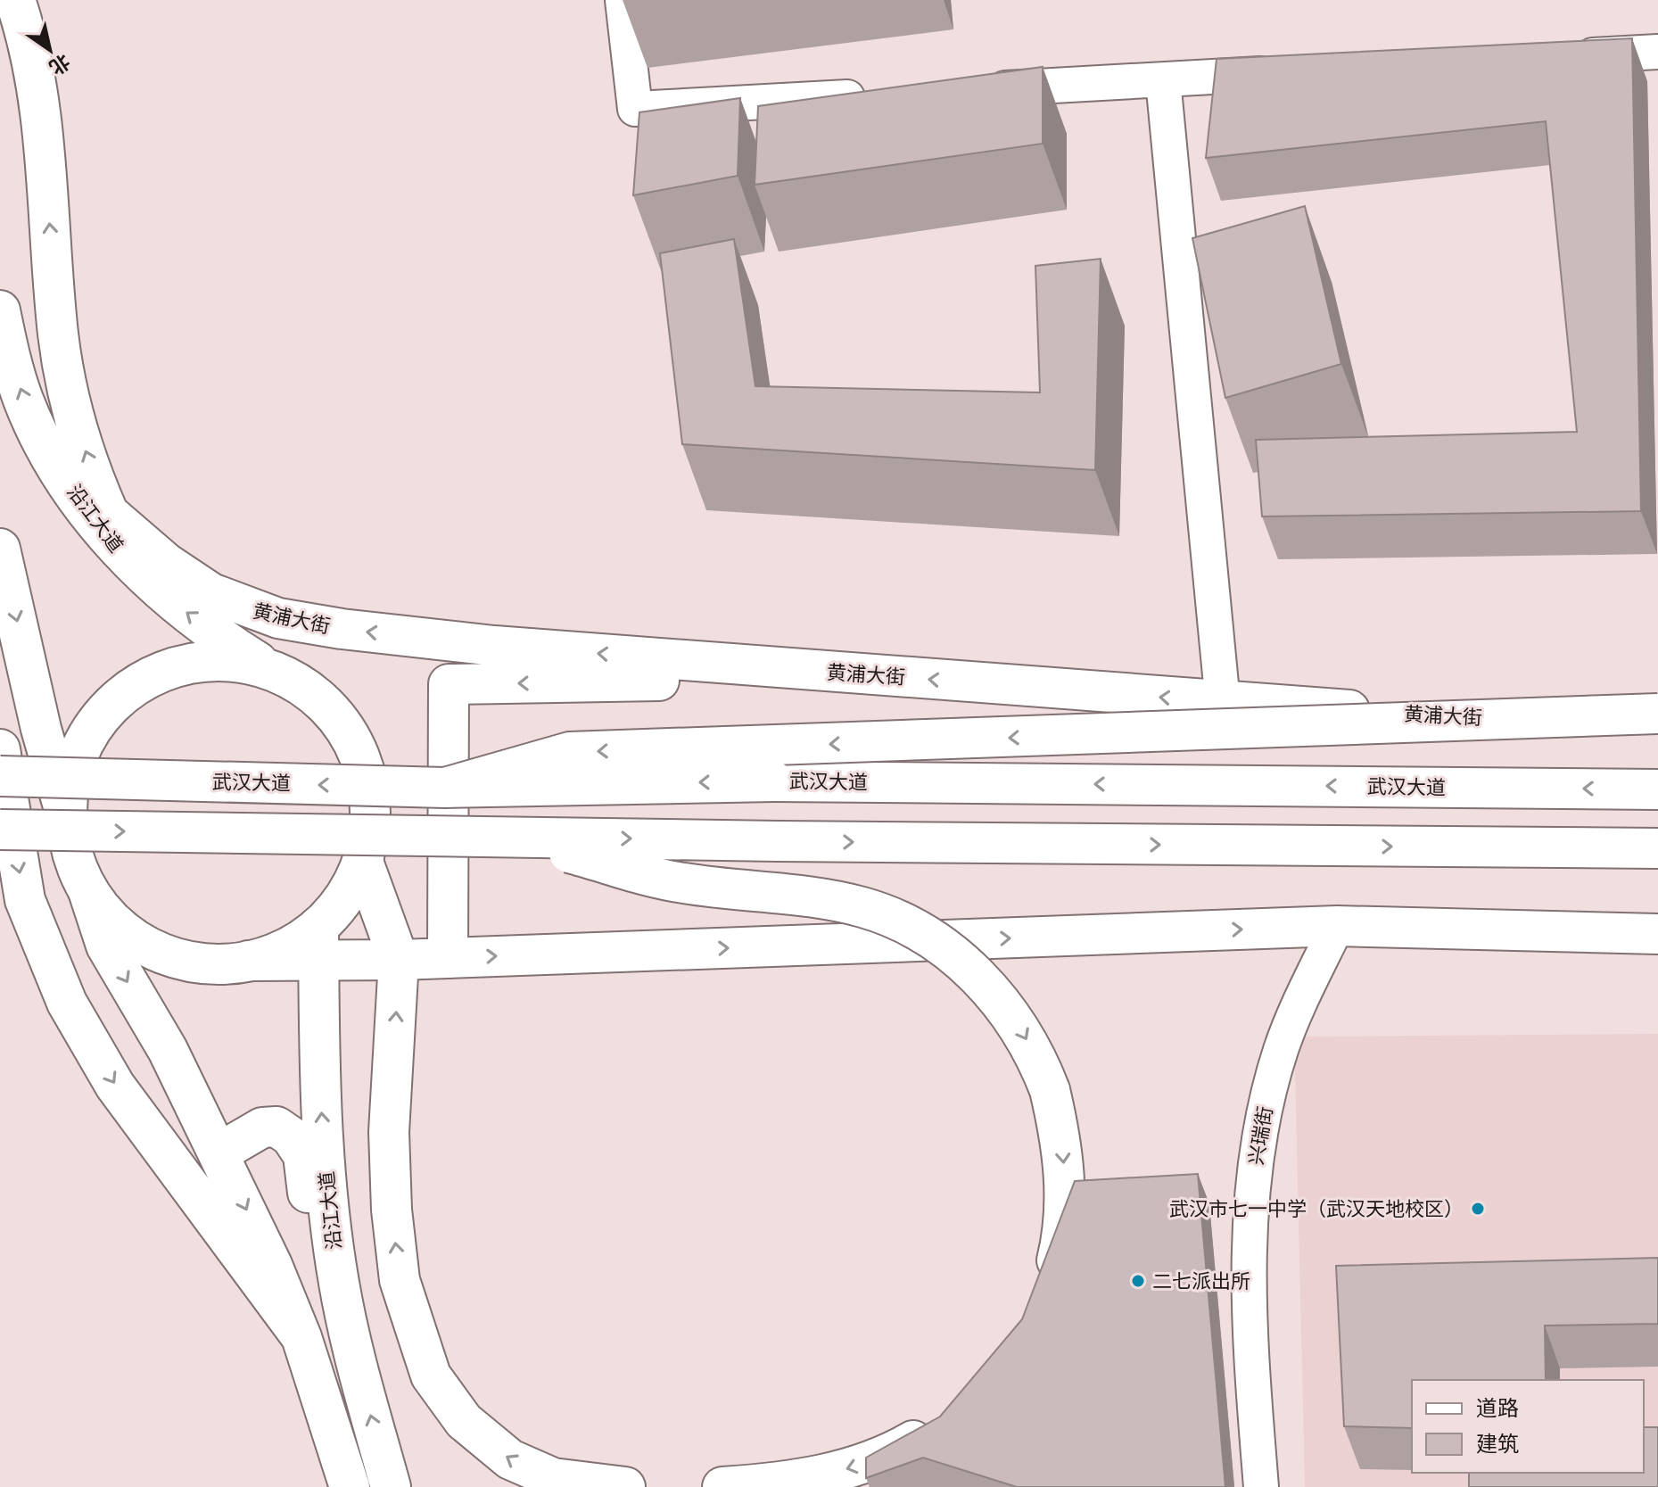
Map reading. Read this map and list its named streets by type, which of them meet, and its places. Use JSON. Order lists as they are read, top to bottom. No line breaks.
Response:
{"streets":{"main road":["沿江大道","黄浦大街","武汉大道"],"street":["兴瑞街"]},"places":["武汉市七一中学（武汉天地校区）","二七派出所"],"legend":["道路","建筑"],"north":"bottom right"}
